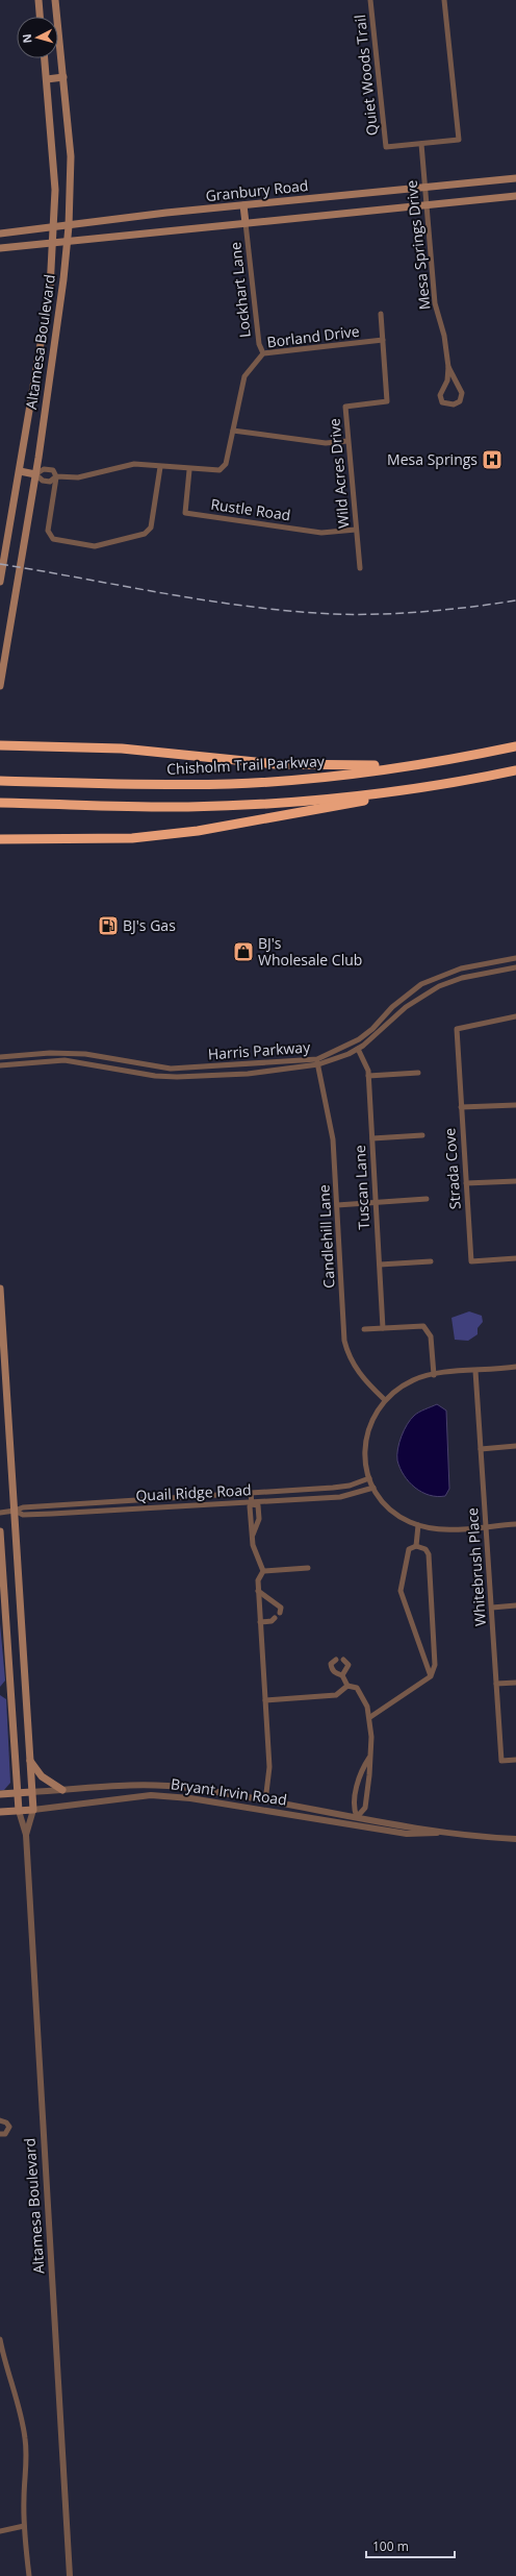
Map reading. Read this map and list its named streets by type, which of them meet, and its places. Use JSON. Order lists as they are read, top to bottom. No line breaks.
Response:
{"streets":{"highway":["Chisholm Trail Parkway"],"main road":["Granbury Road","Altamesa Boulevard","Bryant Irvin Road"],"street":["Quiet Woods Trail","Mesa Springs Drive","Lockhart Lane","Borland Drive","Wild Acres Drive","Rustle Road","Harris Parkway","Strada Cove","Tuscan Lane","Candlehill Lane","Quail Ridge Road","Whitebrush Place"]},"crossings":[["Quiet Woods Trail","Mesa Springs Drive"],["Granbury Road","Mesa Springs Drive"],["Granbury Road","Altamesa Boulevard"],["Lockhart Lane","Borland Drive"],["Borland Drive","Altamesa Boulevard"],["Borland Drive","Wild Acres Drive"],["Borland Drive","Rustle Road"],["Altamesa Boulevard","Quail Ridge Road"],["Altamesa Boulevard","Bryant Irvin Road"],["Wild Acres Drive","Rustle Road"],["Harris Parkway","Tuscan Lane"],["Harris Parkway","Candlehill Lane"]],"places":{"hospital":["Mesa Springs"],"fuel station":["BJ's Gas"],"shop":["BJ's Wholesale Club"]},"scale_bar":"100 m","north":"left"}
